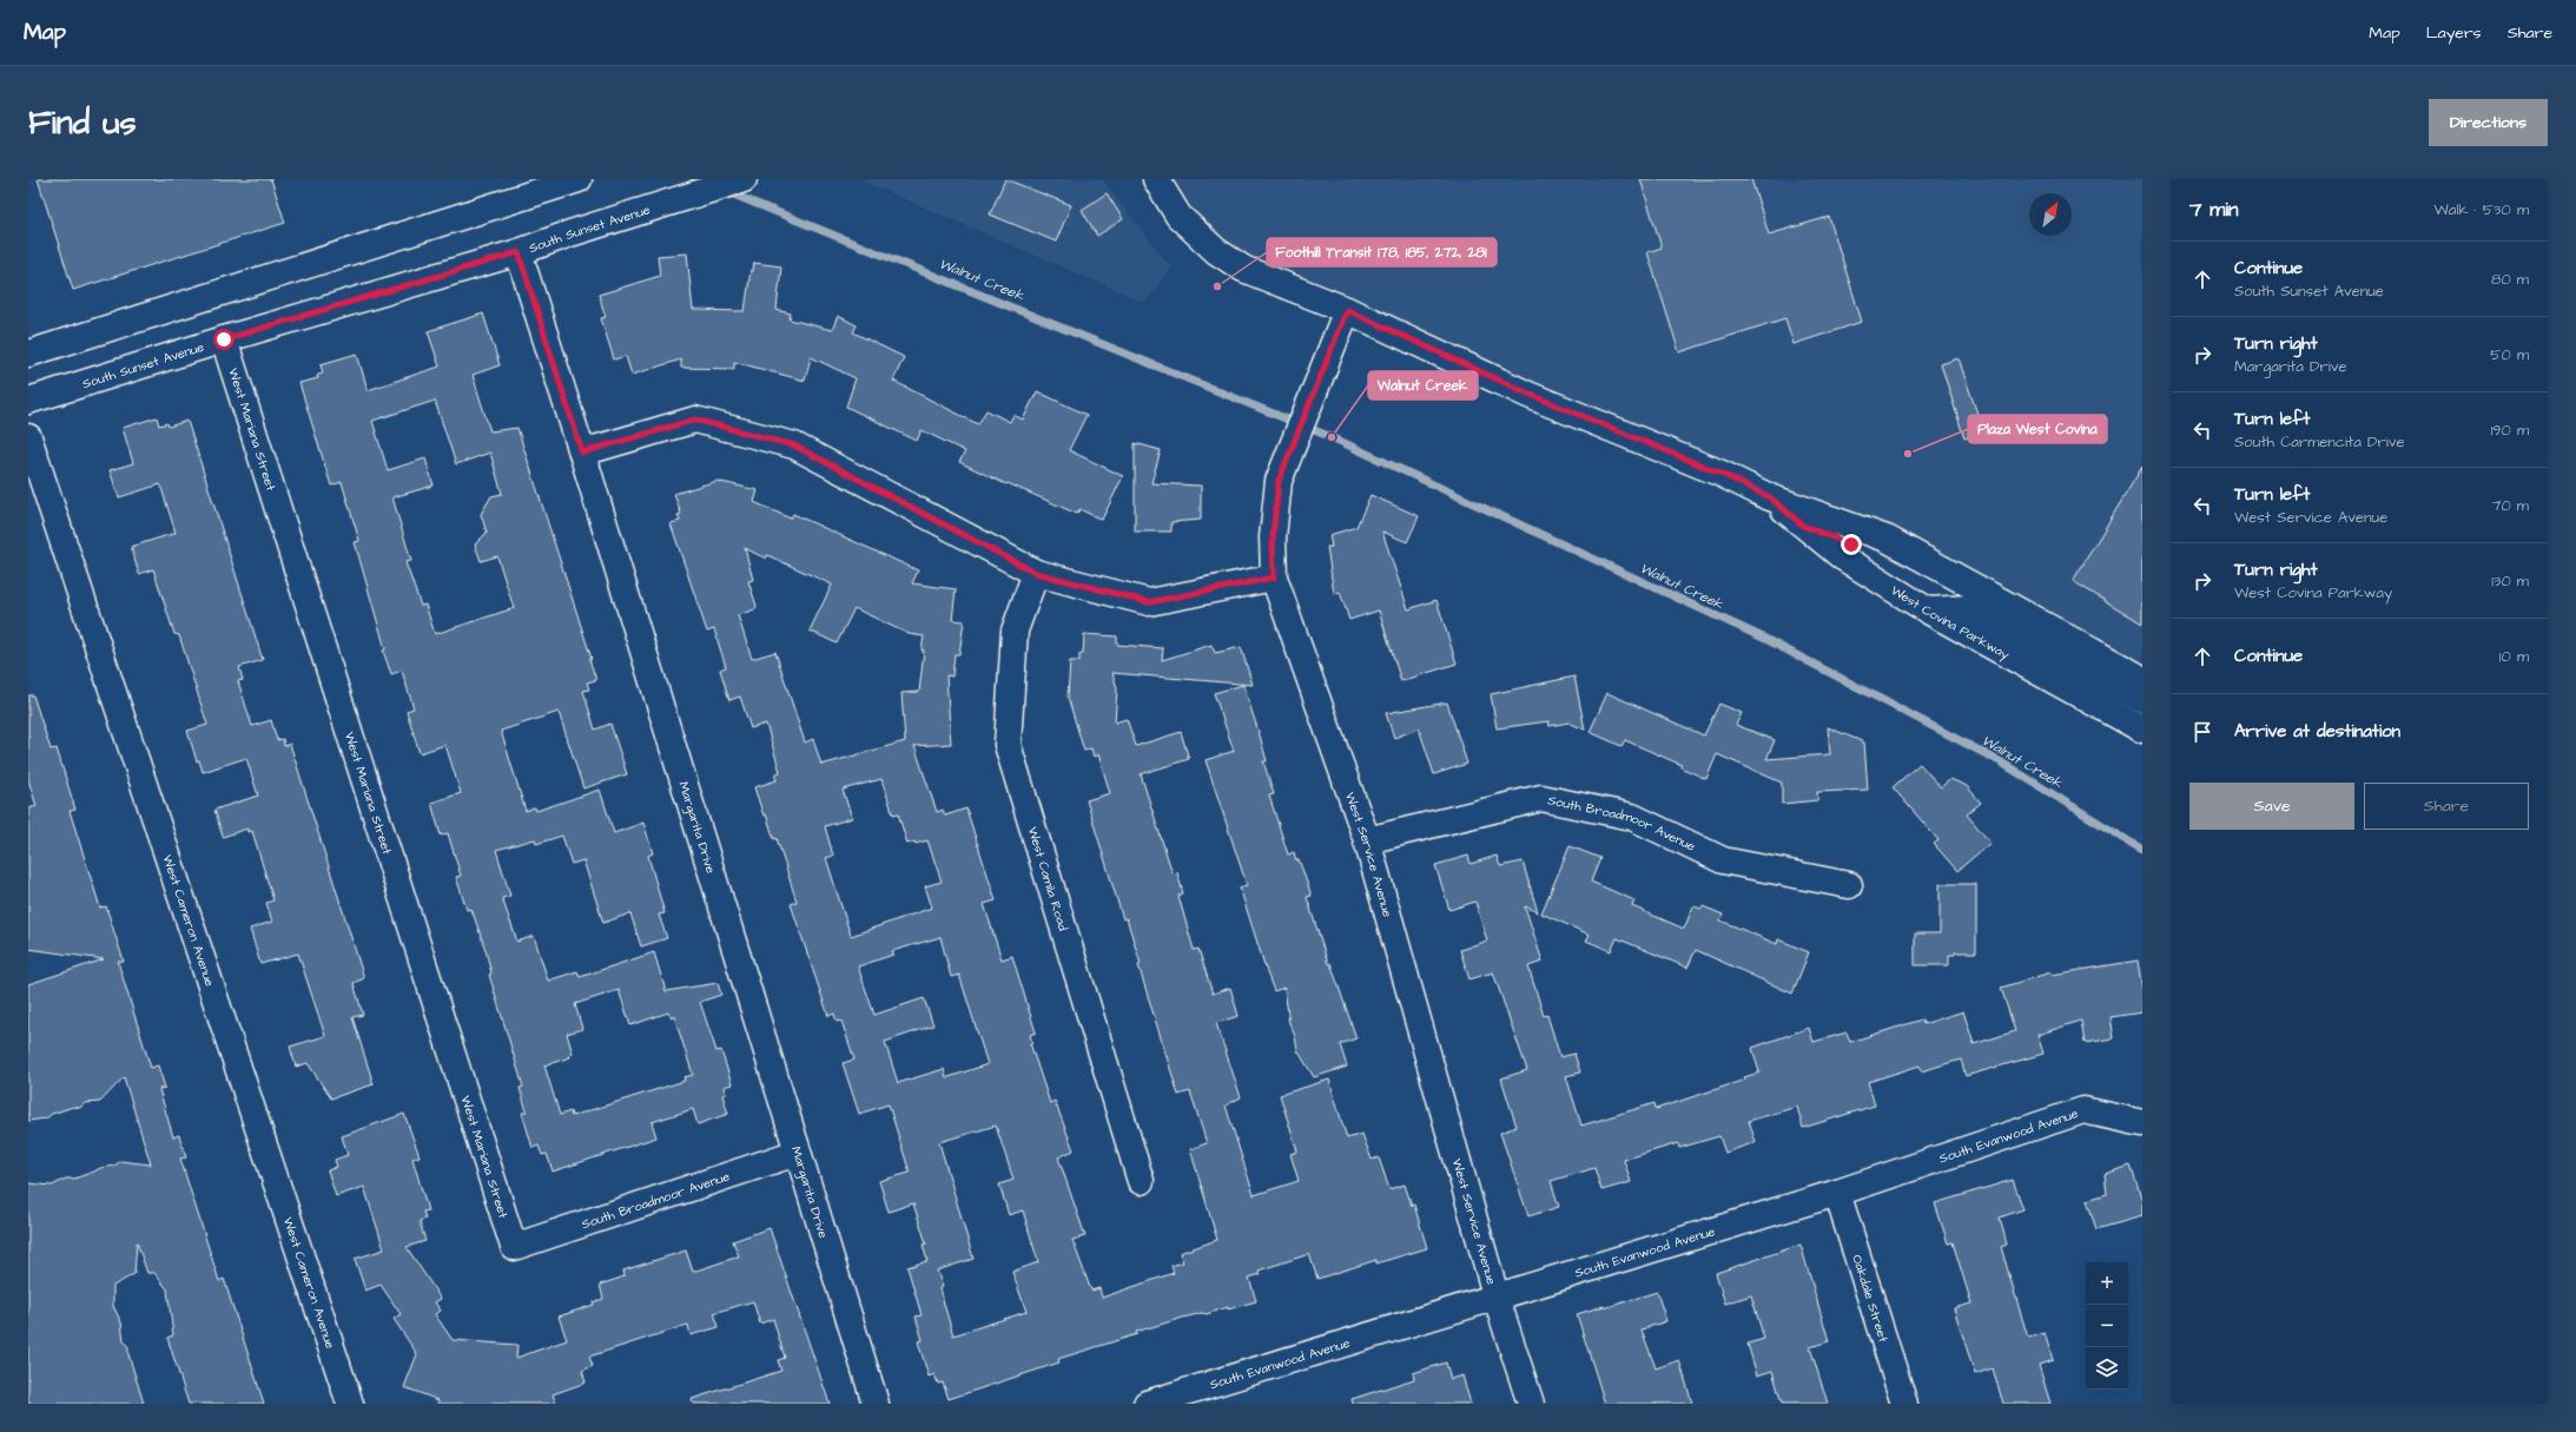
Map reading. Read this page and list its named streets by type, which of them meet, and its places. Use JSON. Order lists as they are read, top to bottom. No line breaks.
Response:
{"streets":{"street":["South Sunset Avenue","West Mariana Street","West Covina Parkway","South Broadmoor Avenue","Margarita Drive","West Service Avenue","West Camila Road","West Cameron Avenue","South Evanwood Avenue","Oakdale Street"]},"crossings":[["South Sunset Avenue","West Mariana Street"],["South Sunset Avenue","Margarita Drive"],["West Mariana Street","South Broadmoor Avenue"],["West Covina Parkway","West Service Avenue"],["South Broadmoor Avenue","Margarita Drive"],["South Broadmoor Avenue","West Service Avenue"],["West Service Avenue","South Evanwood Avenue"],["South Evanwood Avenue","Oakdale Street"]],"water":["Walnut Creek"],"places":["Foothill Transit 178, 185, 272, 281","Walnut Creek","Plaza West Covina"],"north":"top right","page":{"header":"Map","nav":["Map","Layers","Share"],"buttons":["Directions",["Save","Share"]],"title":"Find us","heading":["7 min","Walk · 530 m"],"list":[["Continue","South Sunset Avenue","80 m"],["Turn right","Margarita Drive","50 m"],["Turn left","South Carmencita Drive","190 m"],["Turn left","West Service Avenue","70 m"],["Turn right","West Covina Parkway","130 m"],["Continue","10 m"],"Arrive at destination"],"map_buttons":["+","−"]}}
